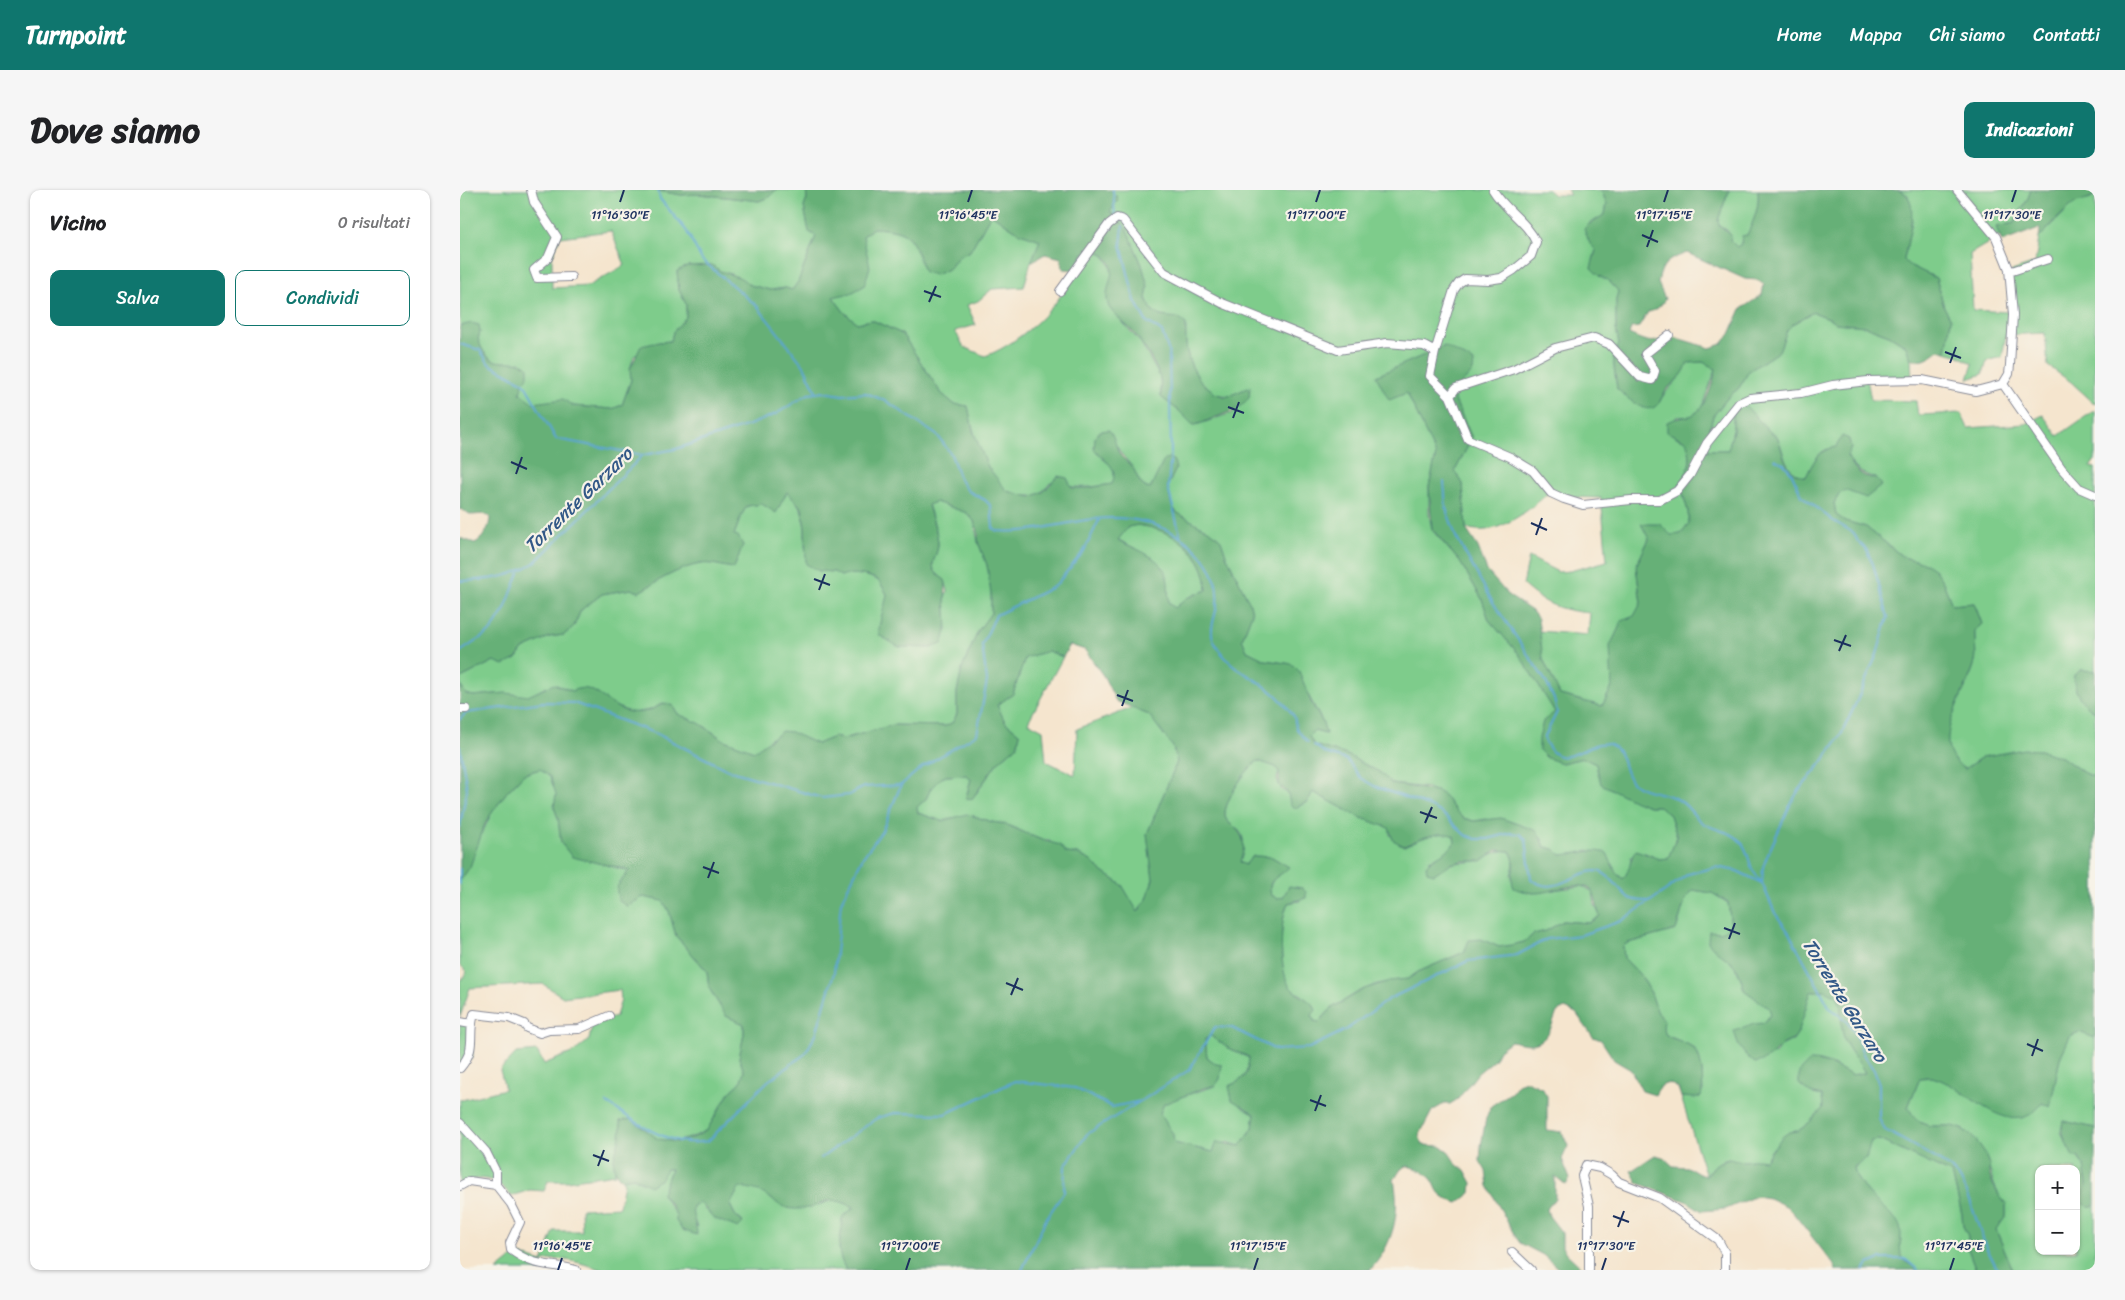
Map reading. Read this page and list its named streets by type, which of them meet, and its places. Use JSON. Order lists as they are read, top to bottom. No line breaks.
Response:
{"water":["Torrente Garzaro"],"page":{"header":"Turnpoint","nav":["Home","Mappa","Chi siamo","Contatti"],"title":"Dove siamo","buttons":["Indicazioni",["Salva","Condividi"]],"heading":["Vicino","0 risultati"],"map_buttons":["+","−"]},"coordinates":["11°16'30\"E","11°16'45\"E","11°17'00\"E","11°17'15\"E","11°17'30\"E","11°17'45\"E"]}
